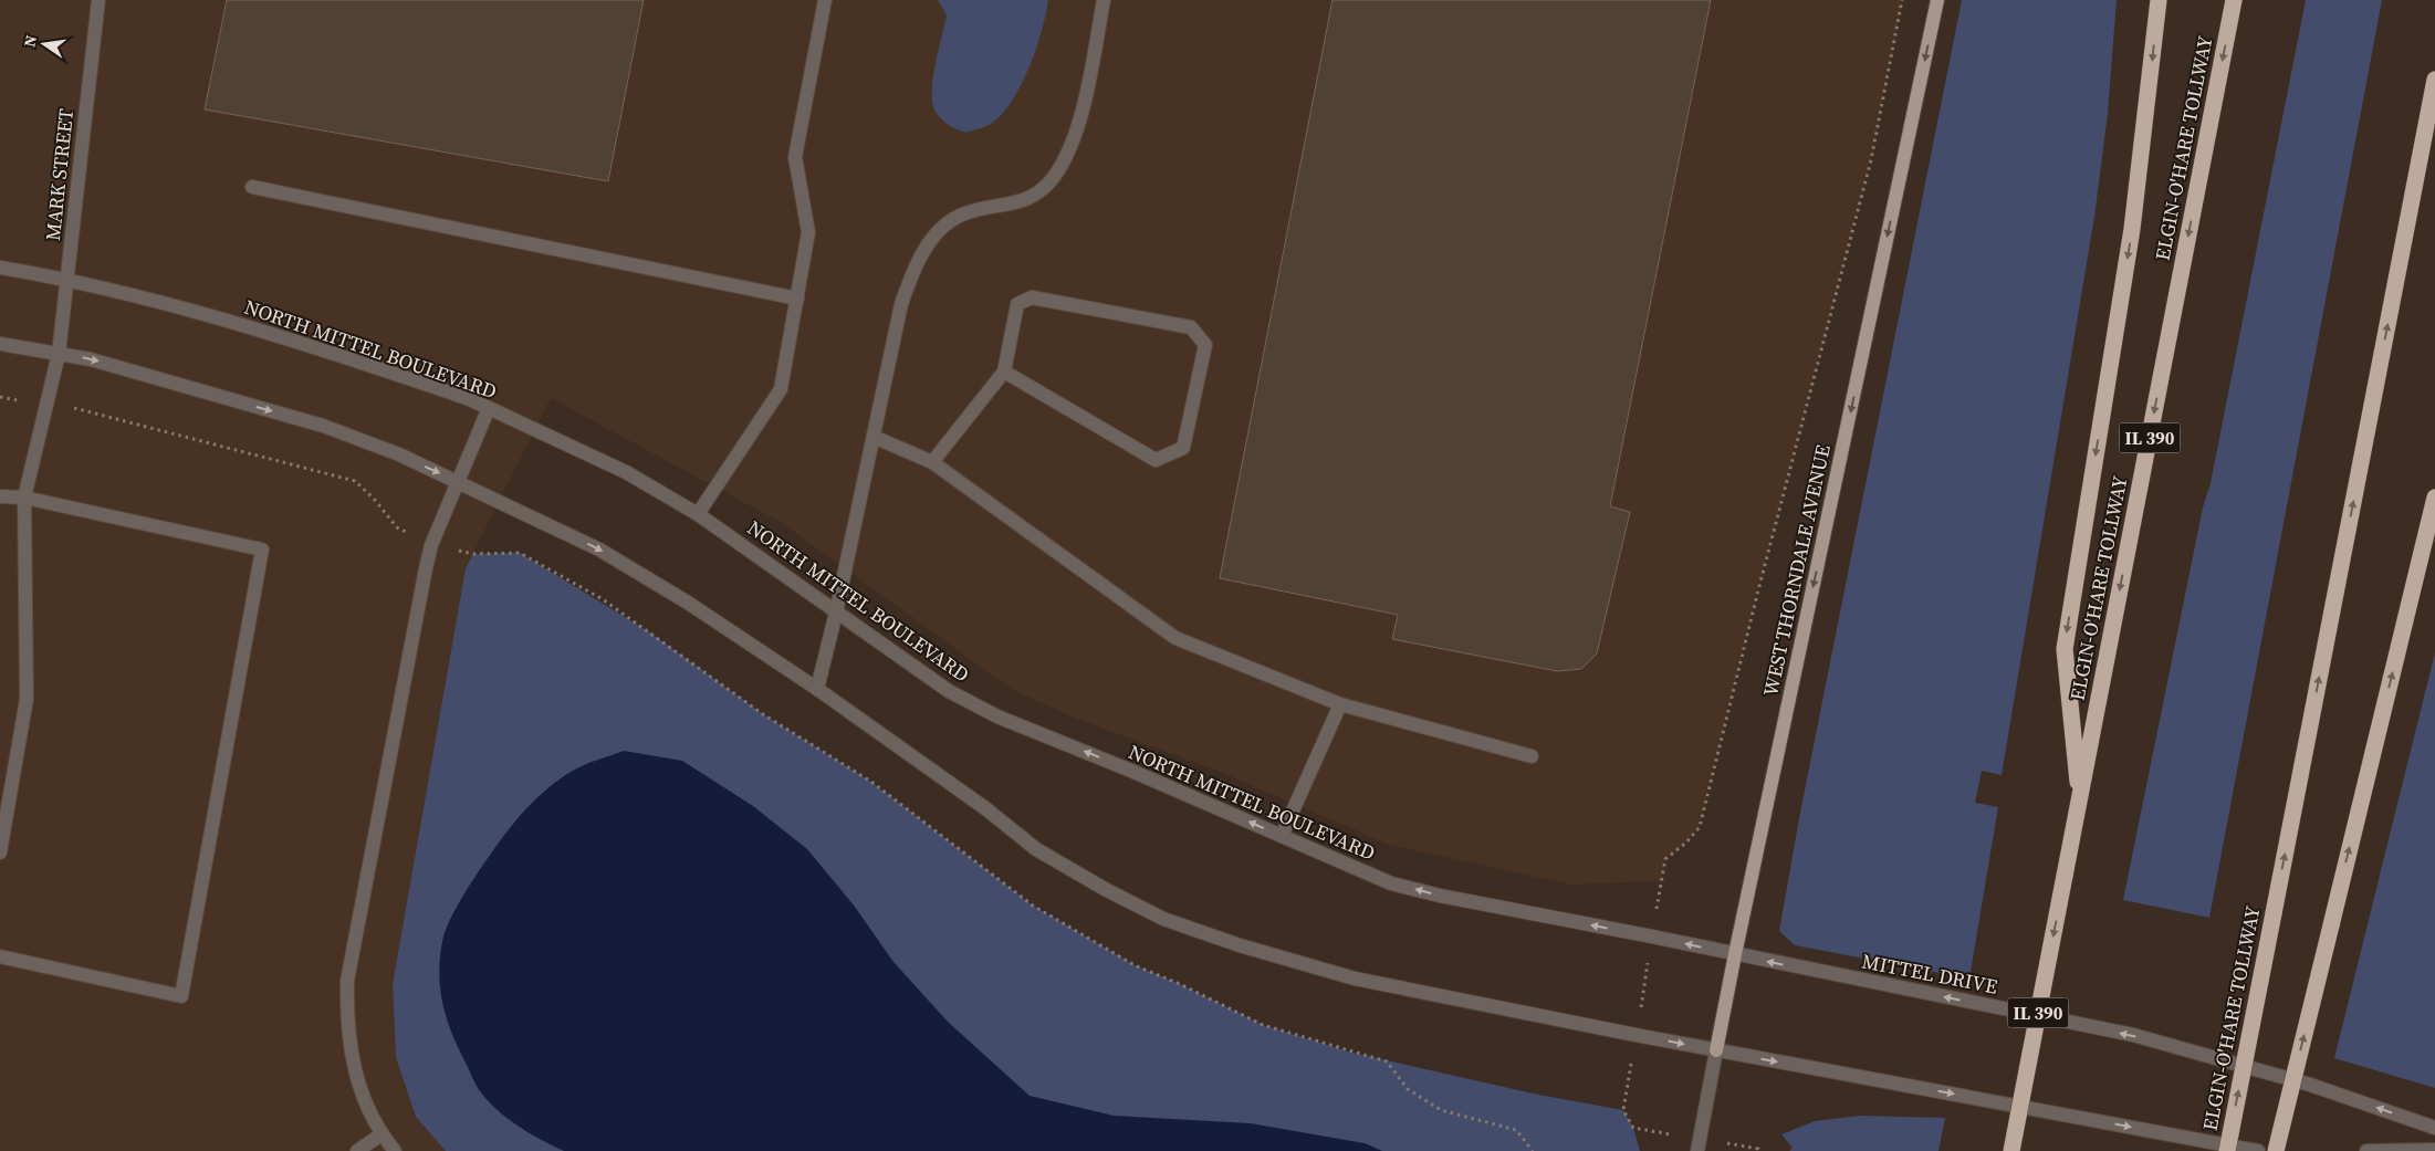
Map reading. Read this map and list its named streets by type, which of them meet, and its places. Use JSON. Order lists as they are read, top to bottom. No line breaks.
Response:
{"streets":{"highway":["ELGIN-O'HARE TOLLWAY","IL 390"],"main road":["WEST THORNDALE AVENUE"],"street":["MARK STREET","NORTH MITTEL BOULEVARD","MITTEL DRIVE"]},"crossings":[["MARK STREET","NORTH MITTEL BOULEVARD"],["NORTH MITTEL BOULEVARD","WEST THORNDALE AVENUE"],["NORTH MITTEL BOULEVARD","MITTEL DRIVE"],["WEST THORNDALE AVENUE","MITTEL DRIVE"]],"one_way":["WEST THORNDALE AVENUE"],"north":"left"}
